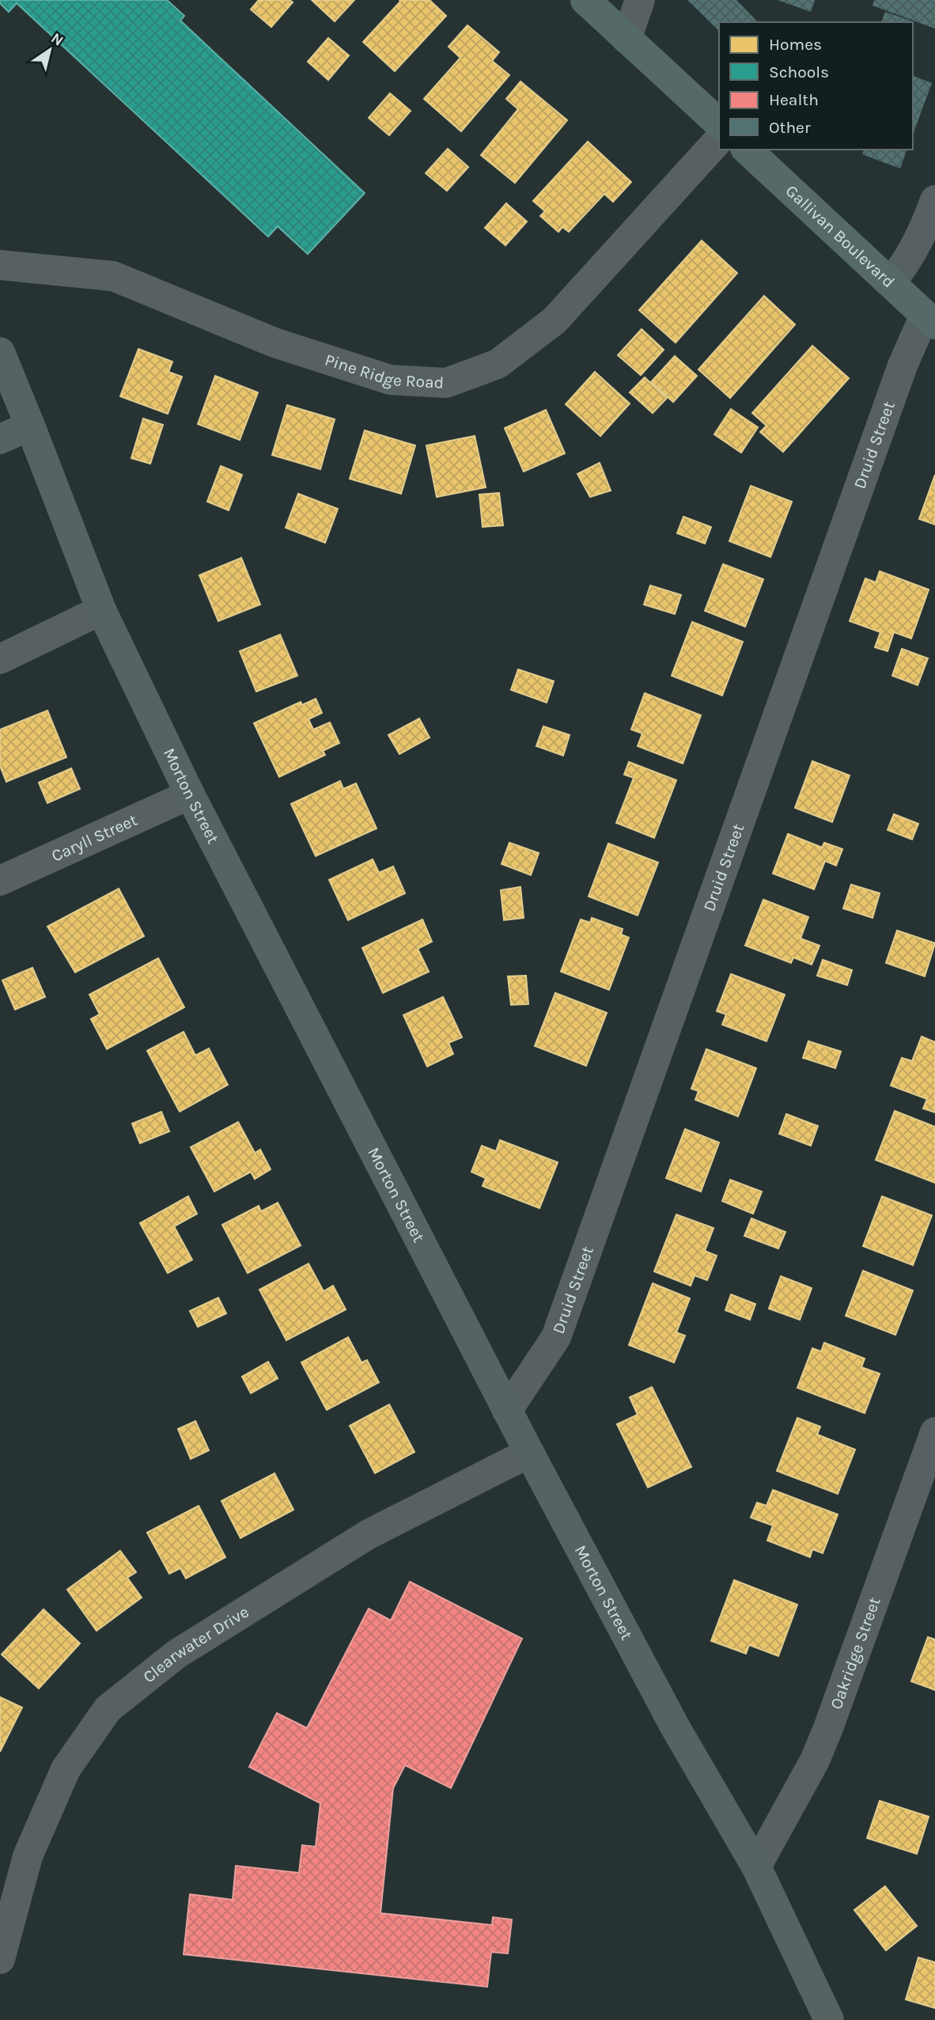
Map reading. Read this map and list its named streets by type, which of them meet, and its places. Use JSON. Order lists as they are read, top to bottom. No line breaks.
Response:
{"streets":{"highway":["Gallivan Boulevard"],"main road":["Morton Street"],"street":["Pine Ridge Road","Druid Street","Caryll Street","Clearwater Drive","Oakridge Street"]},"crossings":[["Gallivan Boulevard","Druid Street"],["Druid Street","Morton Street"],["Morton Street","Caryll Street"],["Morton Street","Clearwater Drive"],["Morton Street","Oakridge Street"]],"legend":["Homes","Schools","Health","Other"],"north":"top right"}
